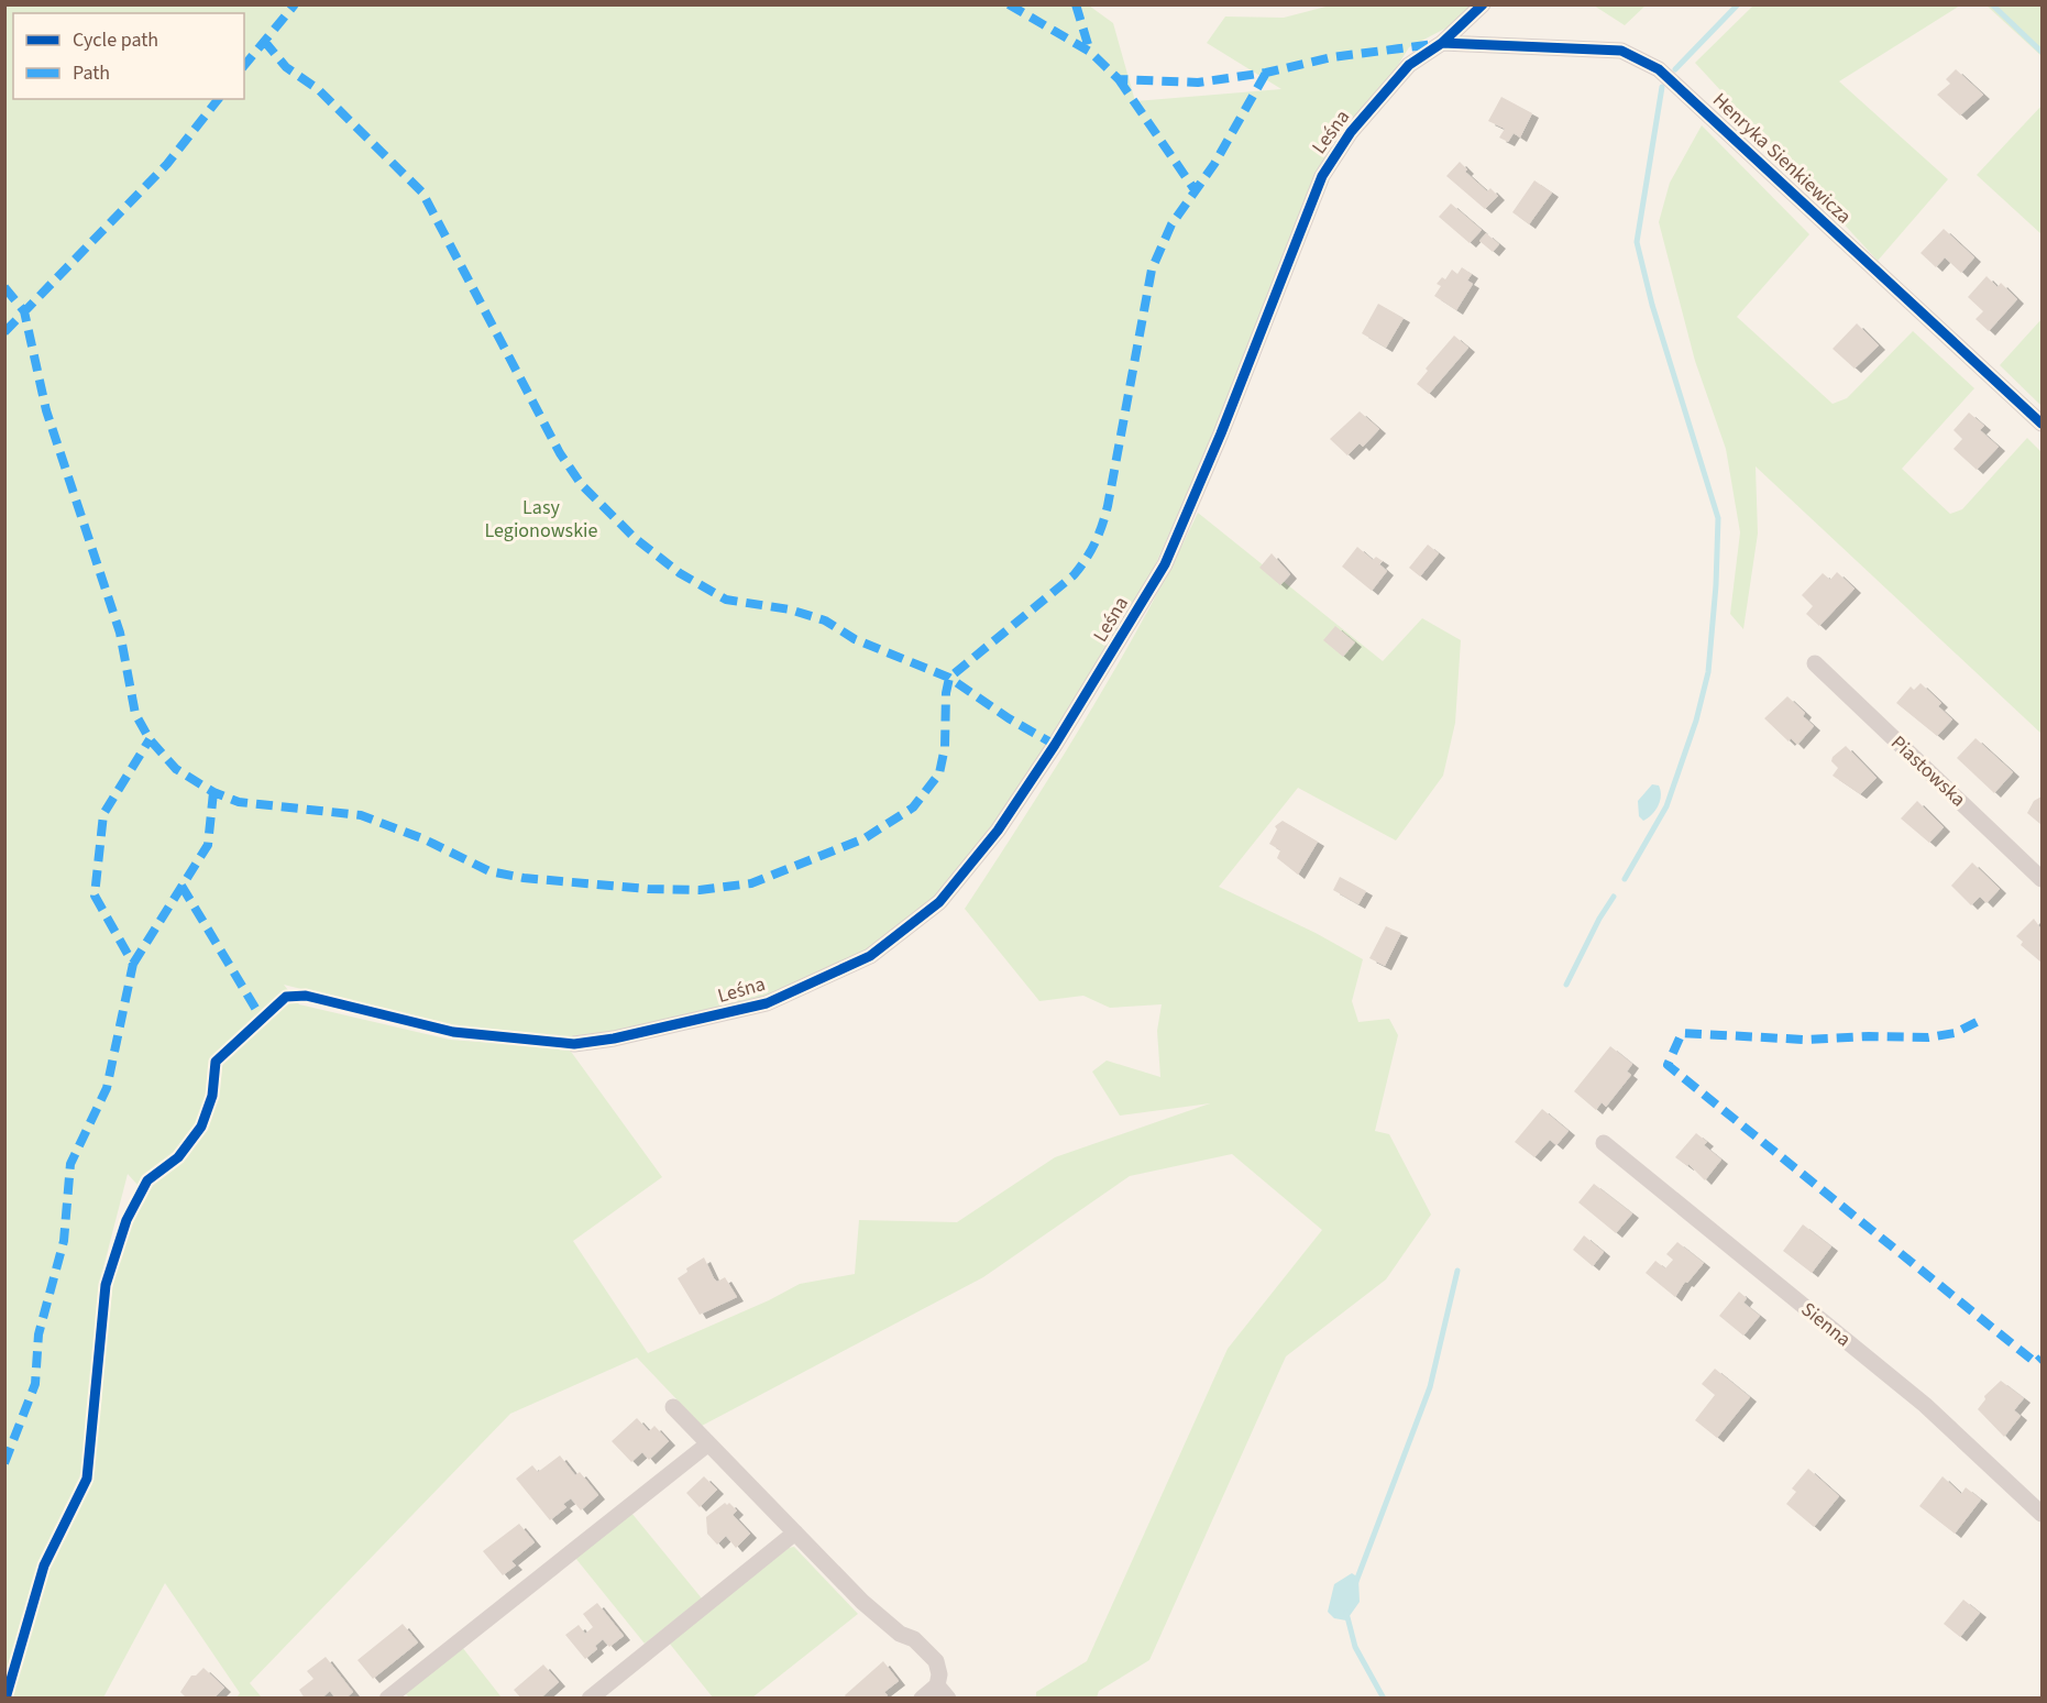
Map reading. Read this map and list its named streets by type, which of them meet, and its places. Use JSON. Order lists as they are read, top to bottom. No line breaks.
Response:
{"streets":{"street":["Leśna","Henryka Sienkiewicza","Piastowska","Sienna"]},"crossings":[["Leśna","Henryka Sienkiewicza"]],"parks":["Lasy Legionowskie"],"legend":["Cycle path","Path"]}
